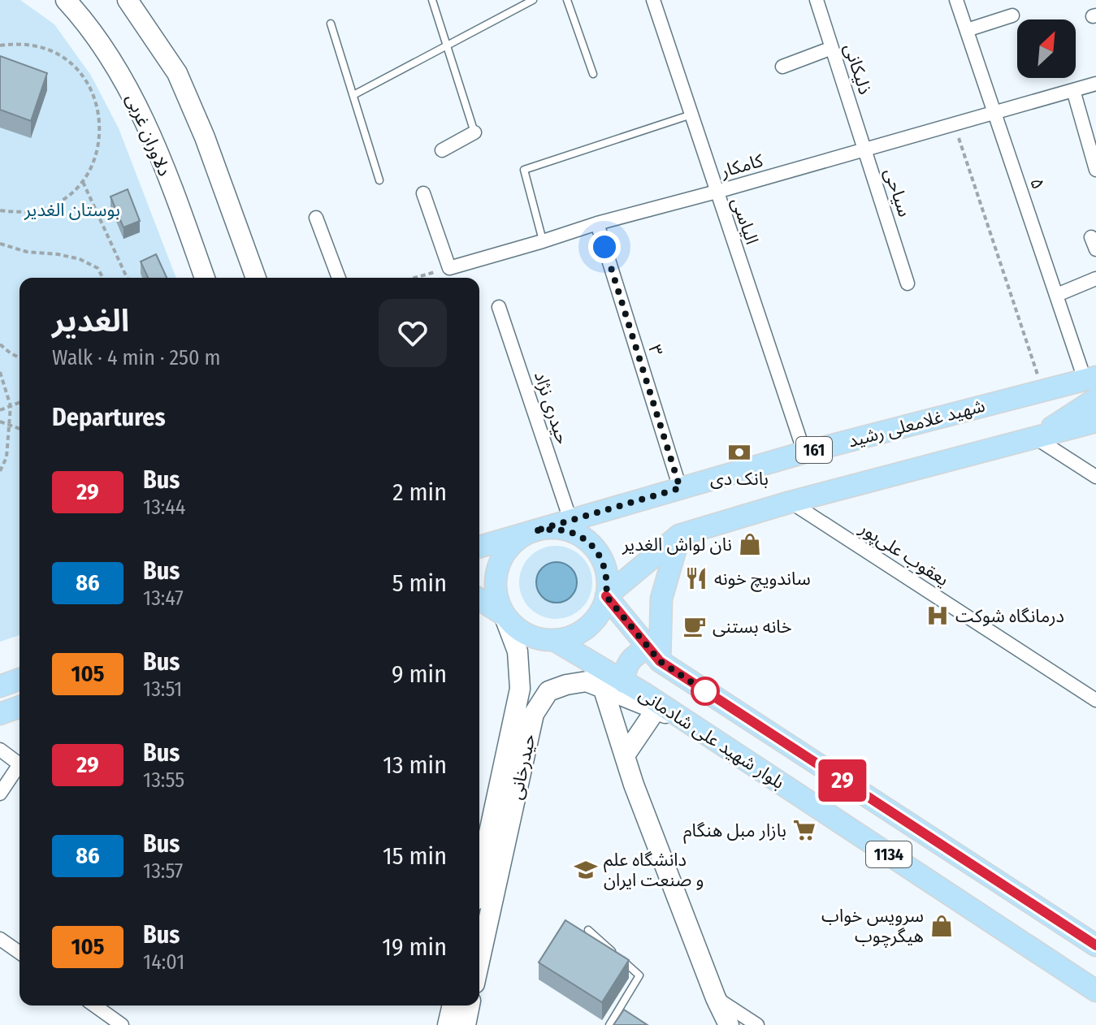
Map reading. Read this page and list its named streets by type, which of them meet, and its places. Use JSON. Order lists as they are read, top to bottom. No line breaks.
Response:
{"streets":{"main road":["دلاوران غربی","شهید غلامعلی رشید","161","بلوار شهید علی شادمانی","حیدرخانی","1134"],"street":["ذلیکانی","کامکار","۵","سیاحی","الیاسی","۳","حیدری نژاد","یعقوب علی‌پور"]},"crossings":[["ذلیکانی","کامکار"],["ذلیکانی","سیاحی"],["کامکار","۵"],["کامکار","سیاحی"],["کامکار","الیاسی"],["کامکار","۳"],["۵","شهید غلامعلی رشید"],["الیاسی","شهید غلامعلی رشید"],["۳","شهید غلامعلی رشید"],["حیدری نژاد","شهید غلامعلی رشید"],["شهید غلامعلی رشید","بلوار شهید علی شادمانی"],["شهید غلامعلی رشید","حیدرخانی"],["بلوار شهید علی شادمانی","حیدرخانی"]],"parks":["بوستان الغدیر"],"places":{"bank":["بانک دی"],"shop":["نان لواش الغدیر","سرویس خواب هیگرچوب"],"restaurant":["ساندویچ خونه"],"hospital":["درمانگاه شوکت"],"cafe":["خانه بستنی"],"supermarket":["بازار مبل هنگام"],"school or university":["دانشگاه علم و صنعت ایران"]},"lines":["bus line 29"],"north":"top right","page":{"on_map":"29","heading":[["الغدیر","Walk · 4 min · 250 m"],"Departures"],"list":[{"mark":"29","name":"Bus","note":"13:44","value":"2 min"},{"mark":"86","name":"Bus","note":"13:47","value":"5 min"},{"mark":"105","name":"Bus","note":"13:51","value":"9 min"},{"mark":"29","name":"Bus","note":"13:55","value":"13 min"},{"mark":"86","name":"Bus","note":"13:57","value":"15 min"},{"mark":"105","name":"Bus","note":"14:01","value":"19 min"}]}}
